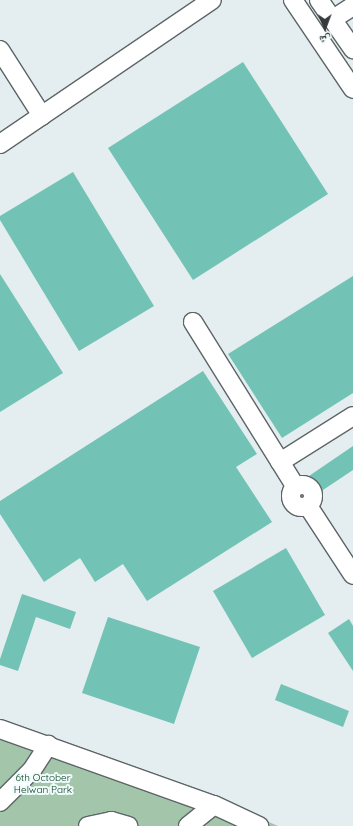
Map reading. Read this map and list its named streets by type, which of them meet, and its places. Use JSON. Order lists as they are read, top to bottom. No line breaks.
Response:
{"parks":["6th October Helwan Park"],"north":"bottom"}
